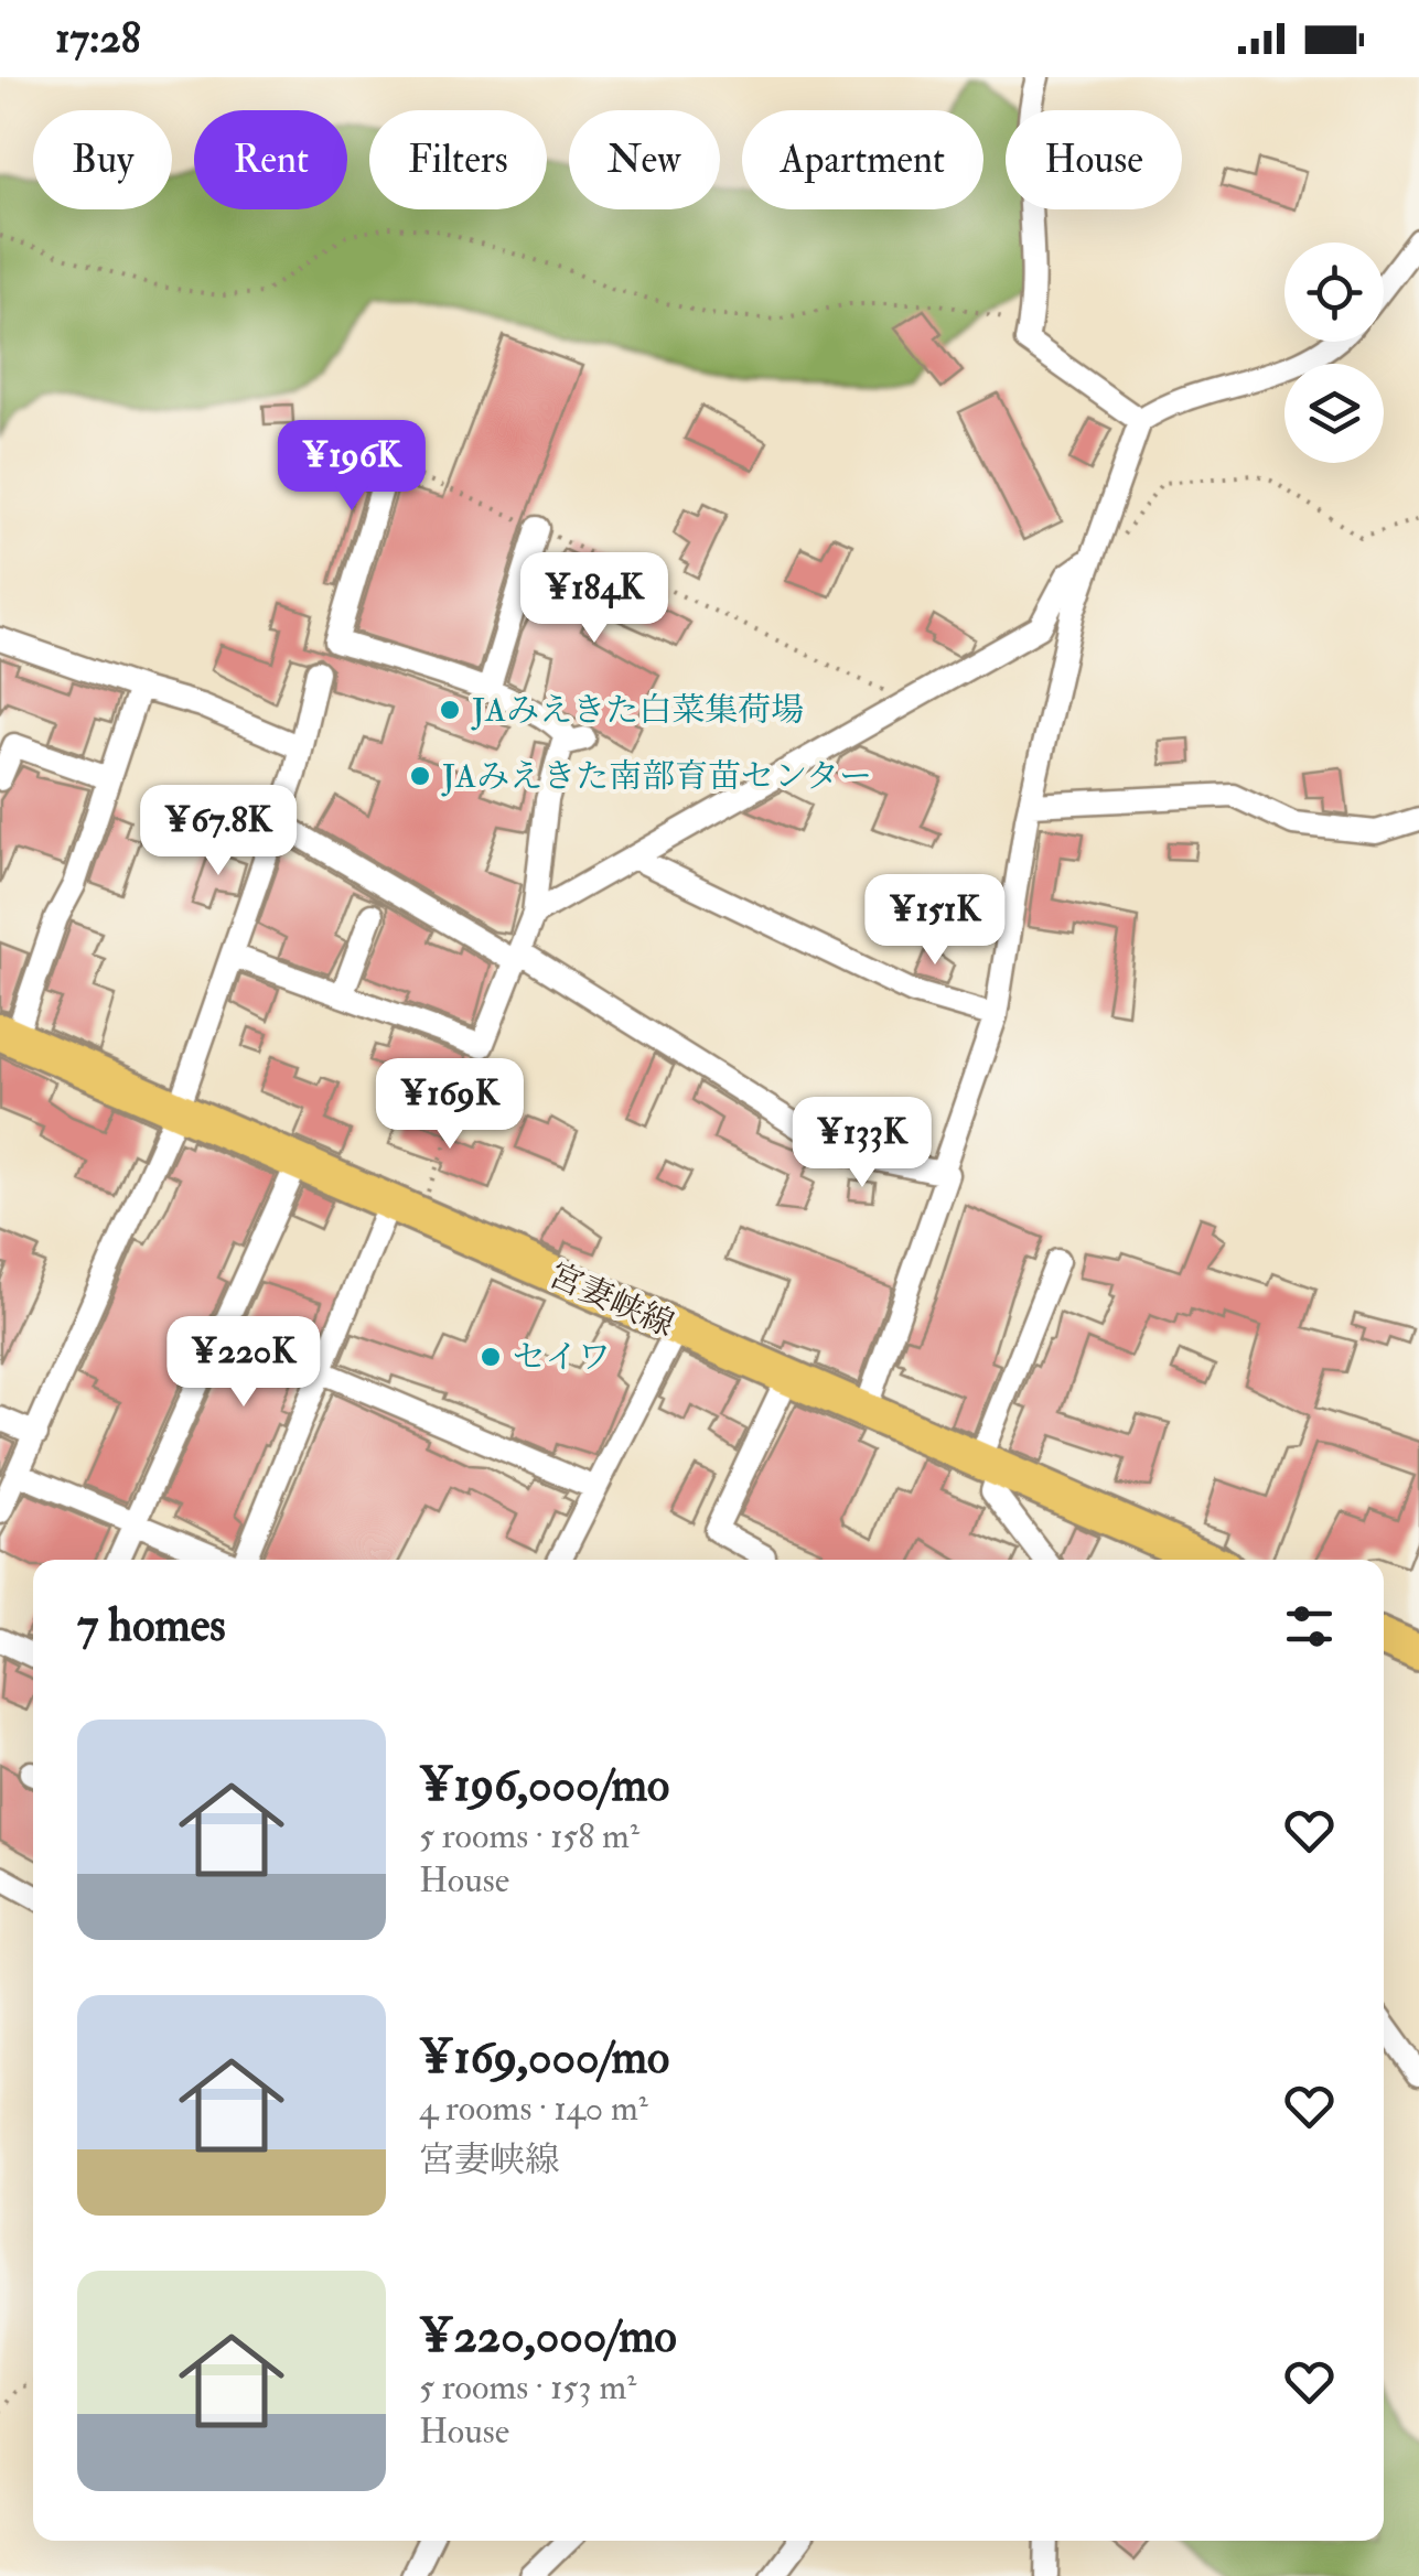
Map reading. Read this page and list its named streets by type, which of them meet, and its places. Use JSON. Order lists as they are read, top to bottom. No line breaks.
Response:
{"streets":{"main road":["宮妻峡線"]},"places":["JAみえきた白菜集荷場","JAみえきた南部育苗センター","セイワ"],"page":{"status":"17:28","chip":["Buy","Rent","Filters","New","Apartment","House"],"price":["¥196K","¥184K","¥67.8K","¥151K","¥169K","¥133K","¥220K"],"heading":"7 homes","list":[{"name":"¥196,000/mo","note":"5 rooms · 158 m² · House"},{"name":"¥169,000/mo","note":"4 rooms · 140 m² · 宮妻峡線"},{"name":"¥220,000/mo","note":"5 rooms · 153 m² · House"}]}}
